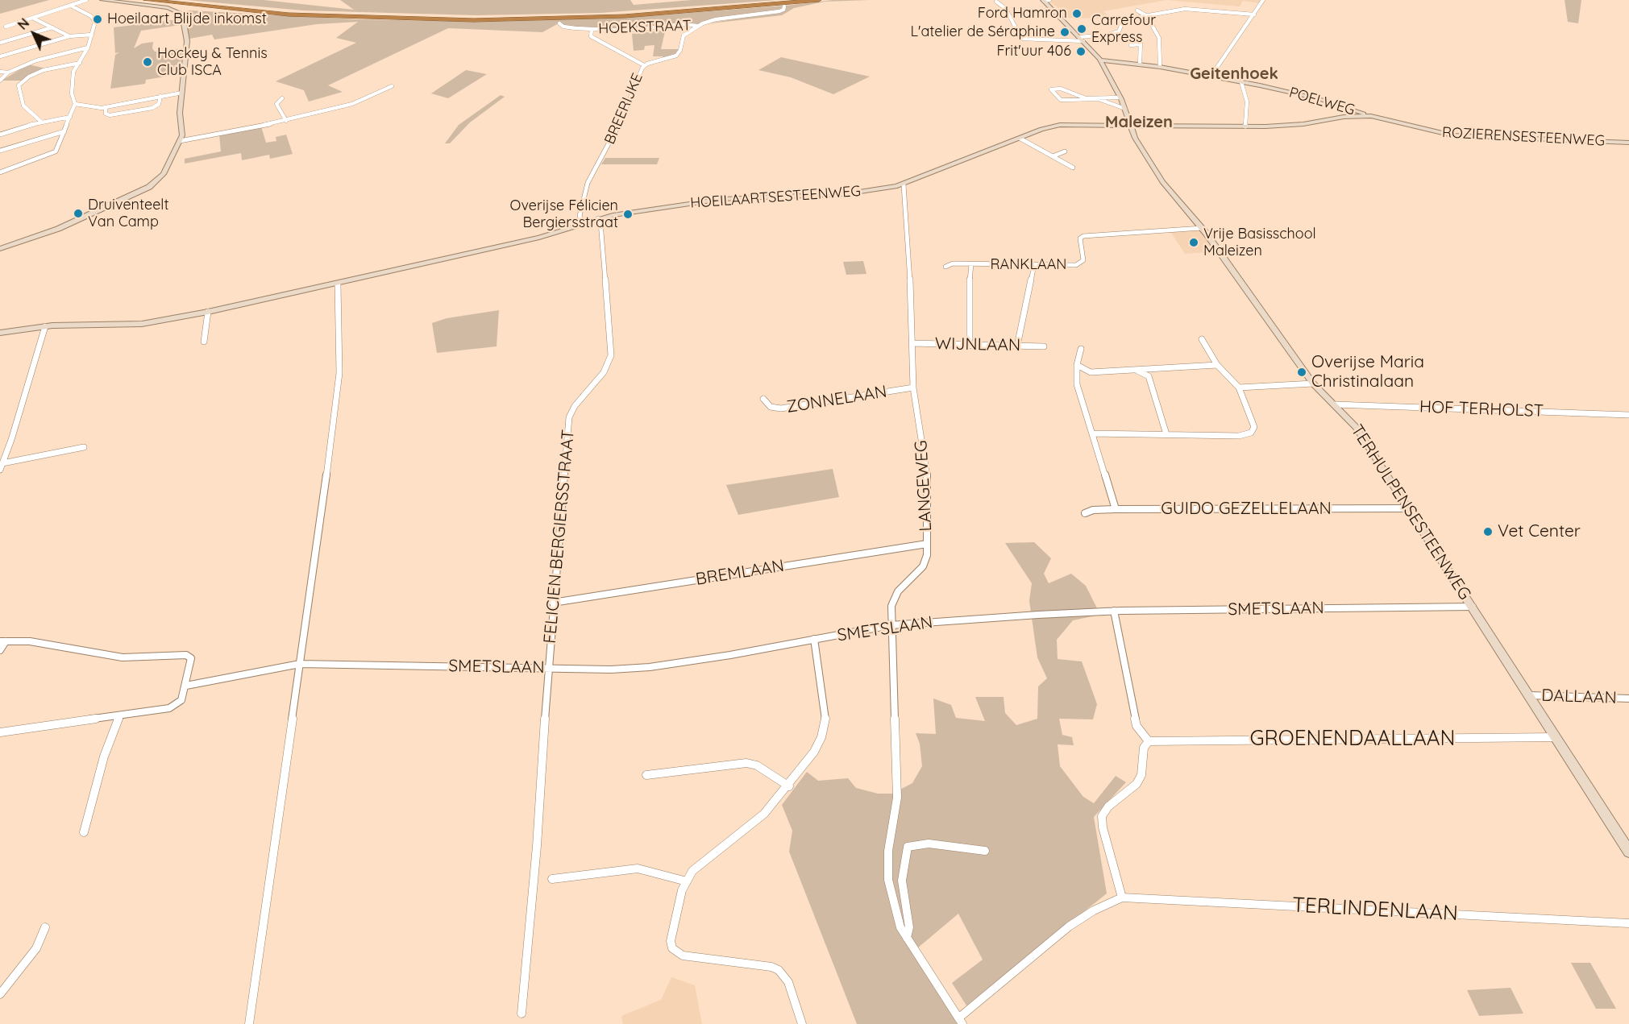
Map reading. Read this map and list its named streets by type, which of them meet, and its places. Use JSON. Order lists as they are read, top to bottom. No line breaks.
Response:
{"streets":{"street":["HOEKSTRAAT","POELWEG","BREERIJKE","ROZIERENSESTEENWEG","HOEILAARTSESTEENWEG","RANKLAAN","WIJNLAAN","ZONNELAAN","HOF TERHOLST","LANGEWEG","GUIDO GEZELLELAAN","TERHULPENSESTEENWEG","FELICIEN BERGIERSSTRAAT","BREMLAAN","SMETSLAAN","DALLAAN","GROENENDAALLAAN","TERLINDENLAAN"]},"crossings":[["HOEKSTRAAT","BREERIJKE"],["POELWEG","ROZIERENSESTEENWEG"],["POELWEG","TERHULPENSESTEENWEG"],["BREERIJKE","HOEILAARTSESTEENWEG"],["ROZIERENSESTEENWEG","HOEILAARTSESTEENWEG"],["ROZIERENSESTEENWEG","TERHULPENSESTEENWEG"],["HOEILAARTSESTEENWEG","LANGEWEG"],["HOEILAARTSESTEENWEG","TERHULPENSESTEENWEG"],["HOEILAARTSESTEENWEG","FELICIEN BERGIERSSTRAAT"],["RANKLAAN","TERHULPENSESTEENWEG"],["WIJNLAAN","LANGEWEG"],["ZONNELAAN","LANGEWEG"],["HOF TERHOLST","TERHULPENSESTEENWEG"],["LANGEWEG","BREMLAAN"],["LANGEWEG","SMETSLAAN"],["GUIDO GEZELLELAAN","TERHULPENSESTEENWEG"],["TERHULPENSESTEENWEG","SMETSLAAN"],["TERHULPENSESTEENWEG","DALLAAN"],["TERHULPENSESTEENWEG","GROENENDAALLAAN"],["FELICIEN BERGIERSSTRAAT","BREMLAAN"],["FELICIEN BERGIERSSTRAAT","SMETSLAAN"]],"districts":["Geitenhoek","Maleizen"],"places":["Ford Hamron","Hoeilaart Blijde inkomst","Carrefour Express","L'atelier de Séraphine","Frit'uur 406","Hockey & Tennis Club ISCA","Druiventeelt Van Camp","Overijse Félicien Bergiersstraat","Vrije Basisschool Maleizen","Overijse Maria Christinalaan","Vet Center"],"north":"top left"}
